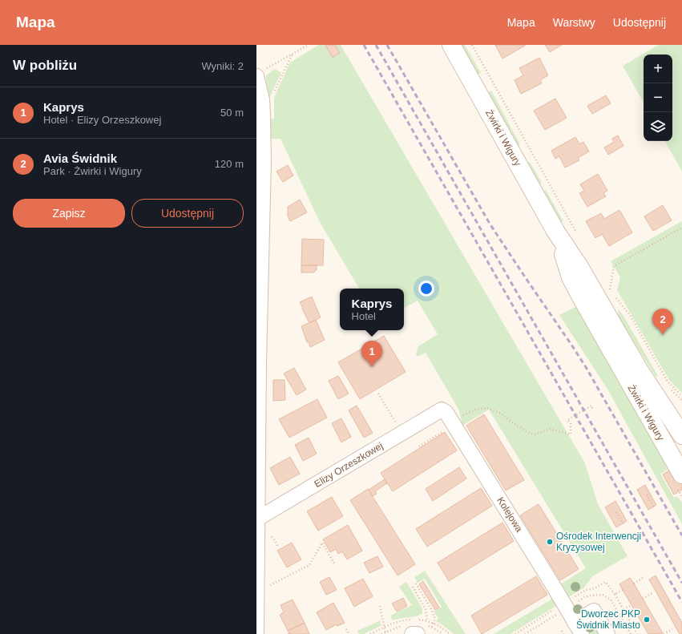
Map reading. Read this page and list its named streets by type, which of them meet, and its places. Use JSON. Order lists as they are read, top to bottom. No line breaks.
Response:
{"streets":{"main road":["Żwirki i Wigury"],"street":["Elizy Orzeszkowej","Kolejowa"]},"crossings":[["Elizy Orzeszkowej","Kolejowa"]],"places":["Ośrodek Interwencji Kryzysowej","Dworzec PKP Świdnik Miasto"],"page":{"header":"Mapa","nav":["Mapa","Warstwy","Udostępnij"],"heading":["W pobliżu","Wyniki: 2"],"map_buttons":["+","−"],"list":[{"mark":"1","name":"Kaprys","note":"Hotel · Elizy Orzeszkowej","value":"50 m"},{"mark":"2","name":"Avia Świdnik","note":"Park · Żwirki i Wigury","value":"120 m"}],"buttons":["Zapisz","Udostępnij"],"popup":["Kaprys","Hotel"],"pins":["2","1"]}}
